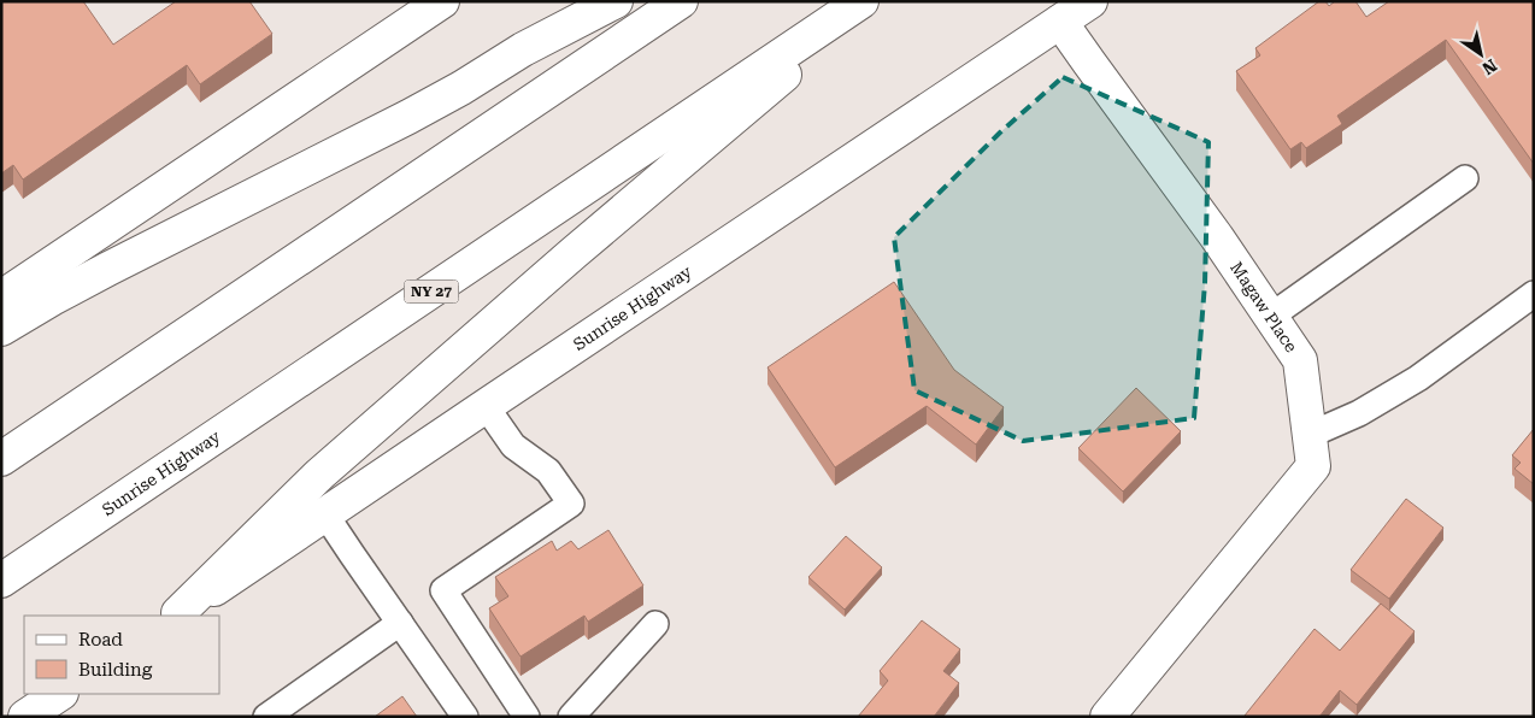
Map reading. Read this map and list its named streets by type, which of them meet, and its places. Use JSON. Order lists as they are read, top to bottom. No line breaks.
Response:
{"streets":{"main road":["NY 27","Magaw Place","Sunrise Highway"]},"crossings":[["Magaw Place","Sunrise Highway"]],"legend":["Road","Building"],"north":"bottom right"}
